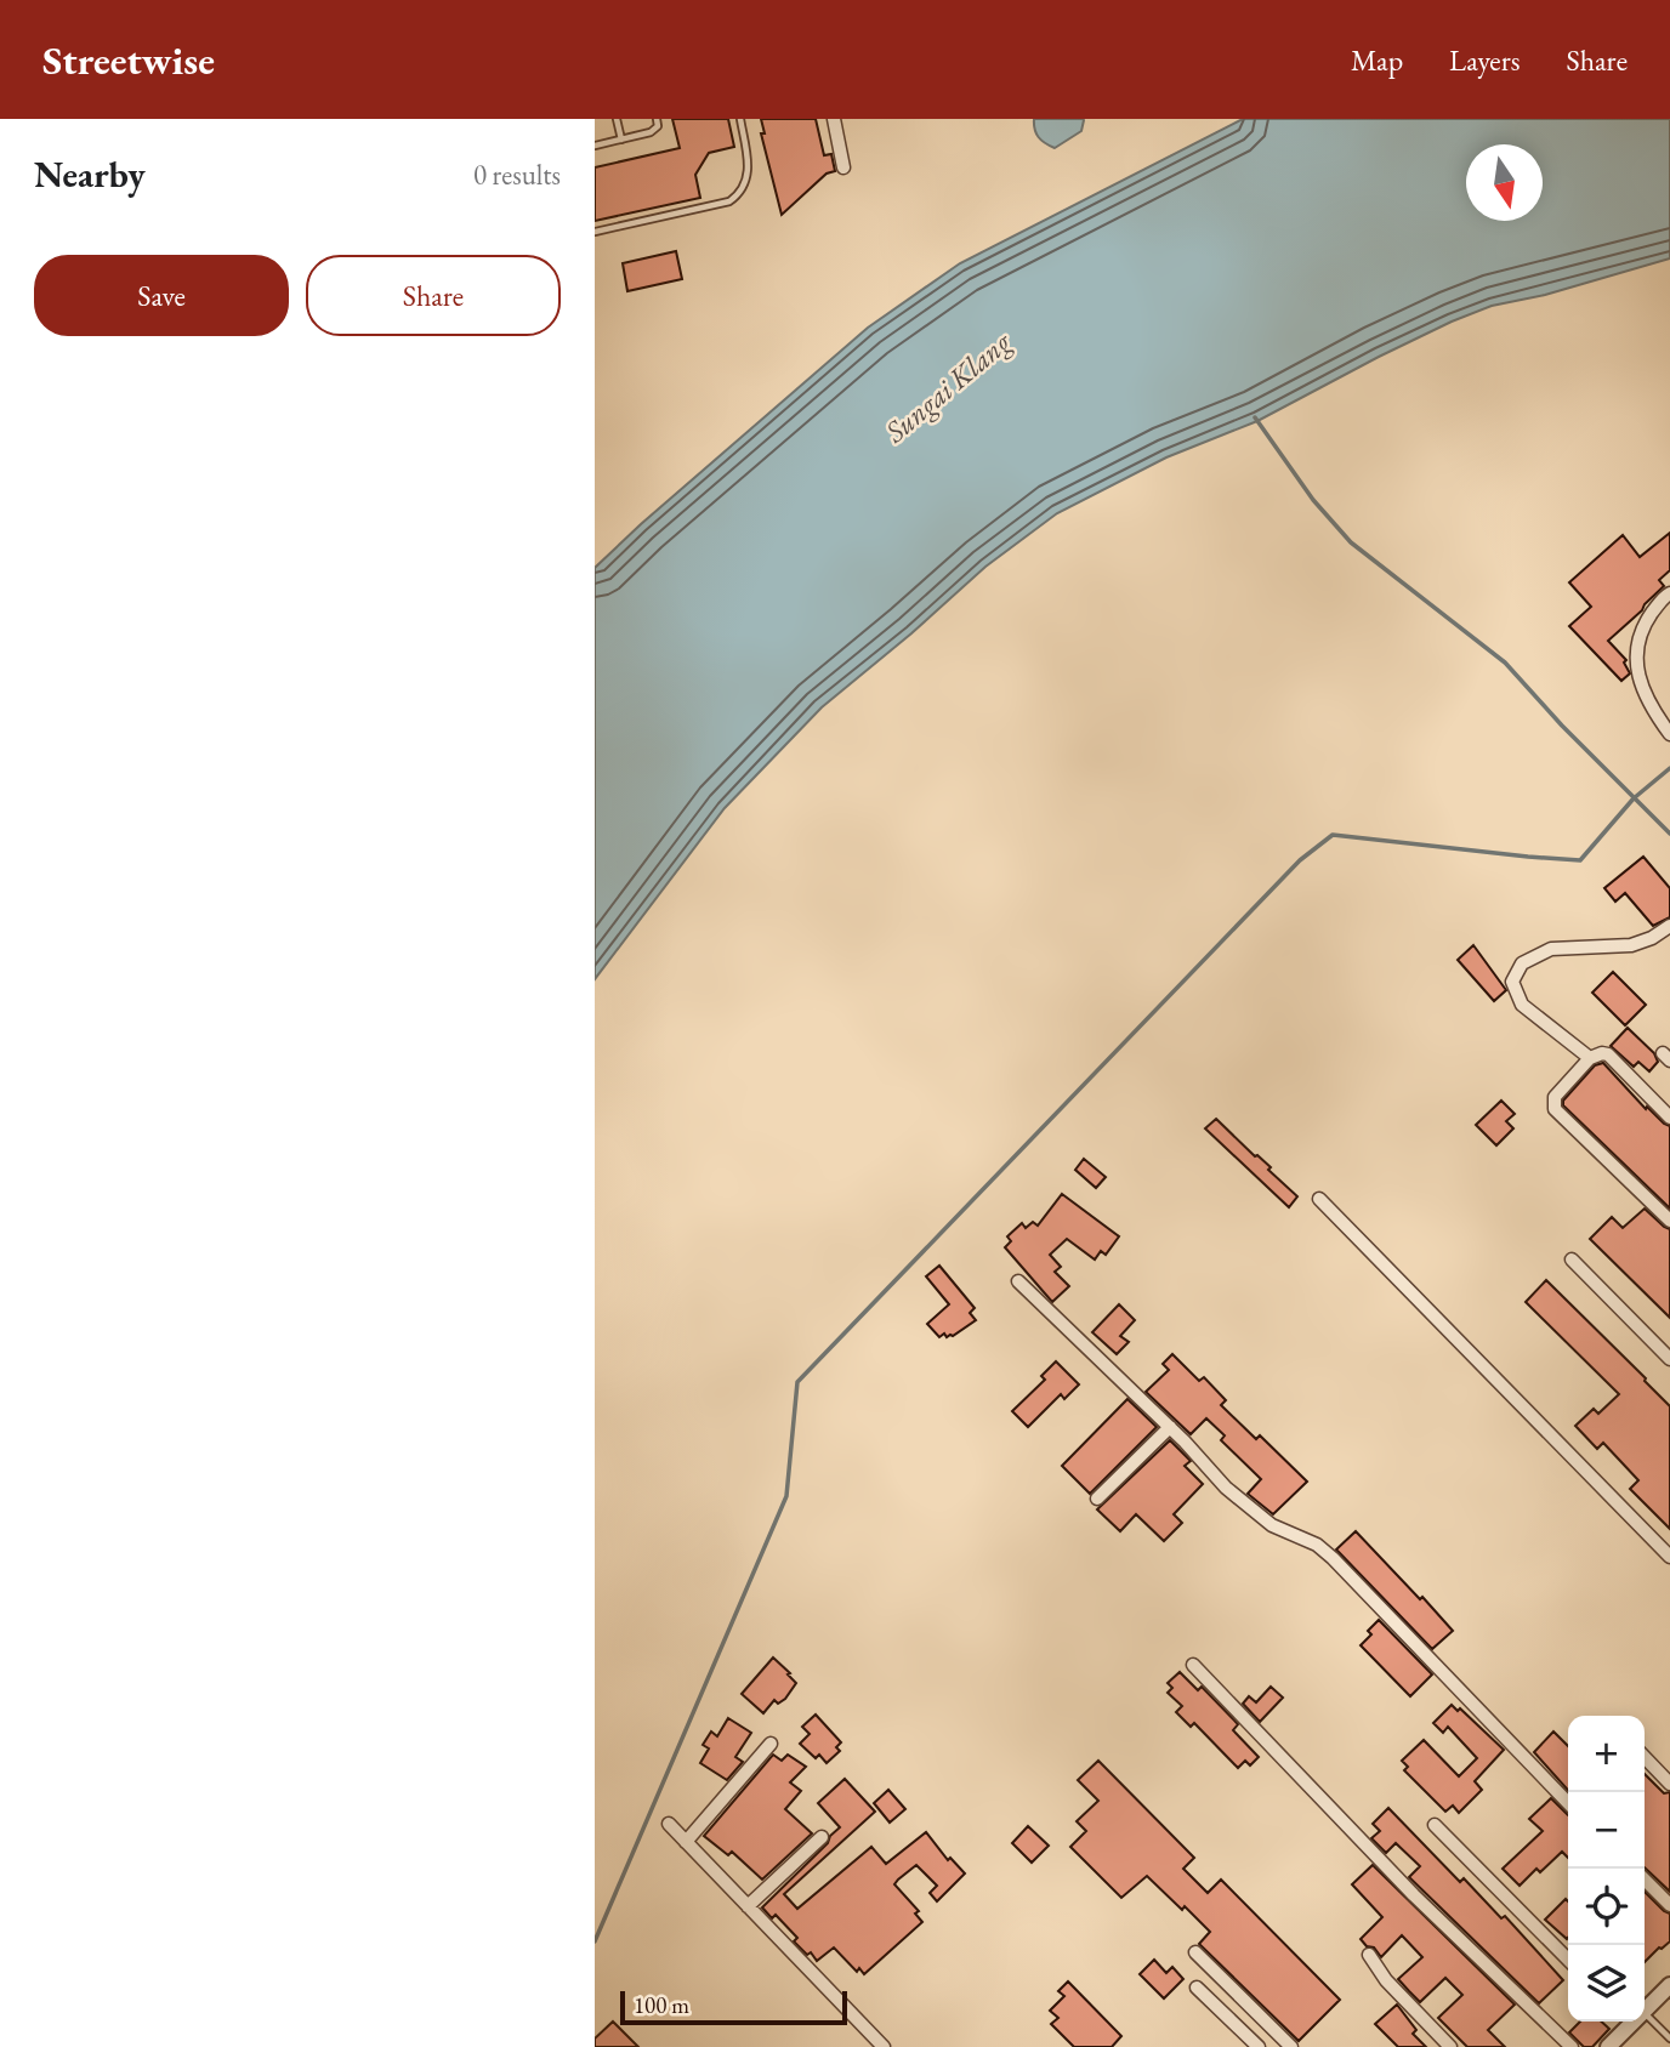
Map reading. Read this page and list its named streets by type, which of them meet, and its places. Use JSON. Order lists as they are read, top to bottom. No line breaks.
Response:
{"water":["Sungai Klang"],"scale_bar":"100 m","north":"bottom","page":{"header":"Streetwise","nav":["Map","Layers","Share"],"heading":["Nearby","0 results"],"buttons":["Save","Share"],"map_buttons":["+","−"],"scale":"100 m"}}
